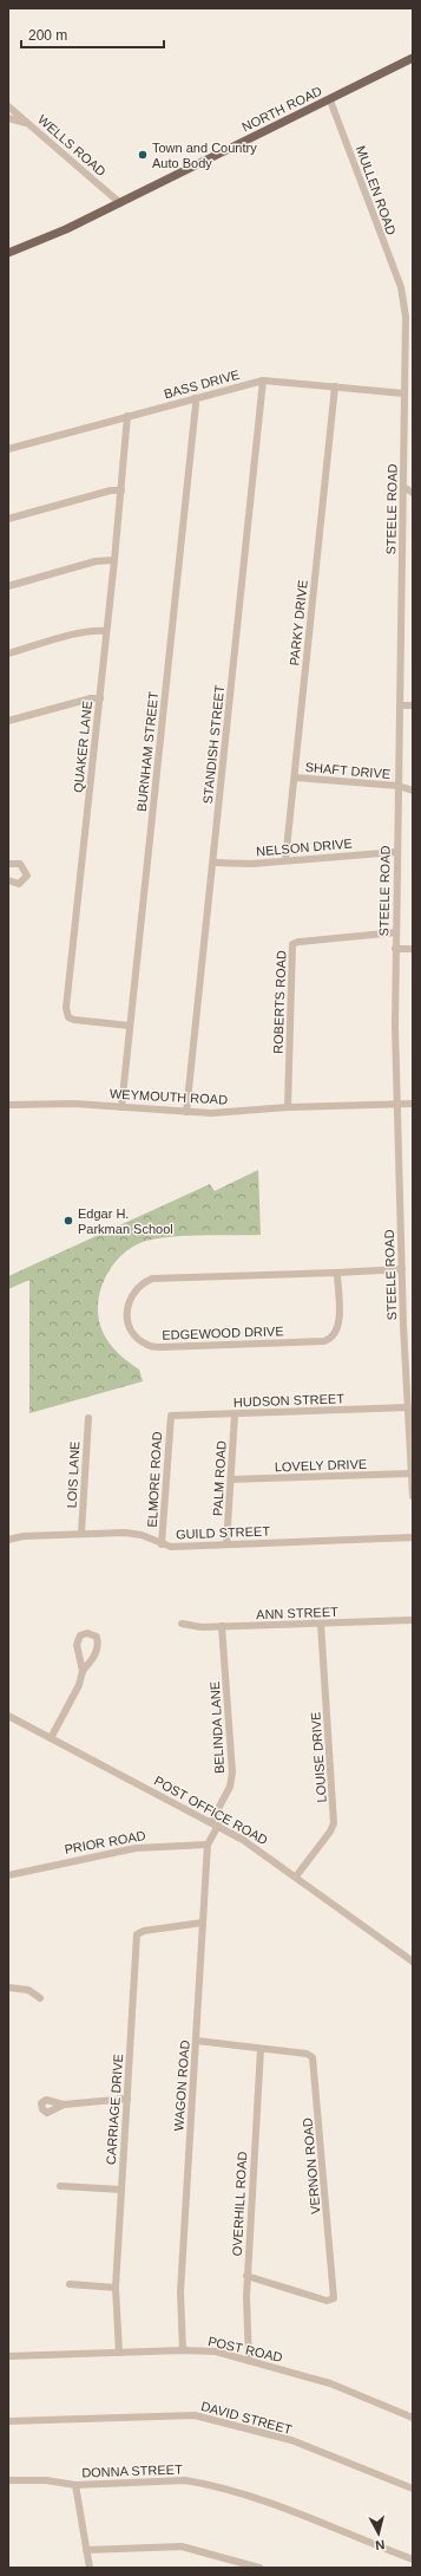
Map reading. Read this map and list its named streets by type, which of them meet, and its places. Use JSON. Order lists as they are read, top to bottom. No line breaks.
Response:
{"streets":{"main road":["NORTH ROAD"],"street":["WELLS ROAD","MULLEN ROAD","BASS DRIVE","STEELE ROAD","PARKY DRIVE","STANDISH STREET","QUAKER LANE","BURNHAM STREET","SHAFT DRIVE","NELSON DRIVE","ROBERTS ROAD","WEYMOUTH ROAD","EDGEWOOD DRIVE","HUDSON STREET","LOVELY DRIVE","LOIS LANE","PALM ROAD","ELMORE ROAD","GUILD STREET","ANN STREET","BELINDA LANE","LOUISE DRIVE","POST OFFICE ROAD","PRIOR ROAD","WAGON ROAD","CARRIAGE DRIVE","VERNON ROAD","OVERHILL ROAD","POST ROAD","DAVID STREET","DONNA STREET"]},"crossings":[["NORTH ROAD","WELLS ROAD"],["NORTH ROAD","MULLEN ROAD"],["MULLEN ROAD","STEELE ROAD"],["BASS DRIVE","STEELE ROAD"],["BASS DRIVE","PARKY DRIVE"],["BASS DRIVE","STANDISH STREET"],["BASS DRIVE","QUAKER LANE"],["BASS DRIVE","BURNHAM STREET"],["STEELE ROAD","SHAFT DRIVE"],["STEELE ROAD","NELSON DRIVE"],["STEELE ROAD","ROBERTS ROAD"],["STEELE ROAD","WEYMOUTH ROAD"],["STEELE ROAD","EDGEWOOD DRIVE"],["STEELE ROAD","HUDSON STREET"],["STEELE ROAD","LOVELY DRIVE"],["PARKY DRIVE","SHAFT DRIVE"],["PARKY DRIVE","NELSON DRIVE"],["STANDISH STREET","NELSON DRIVE"],["STANDISH STREET","WEYMOUTH ROAD"],["QUAKER LANE","BURNHAM STREET"],["BURNHAM STREET","WEYMOUTH ROAD"],["ROBERTS ROAD","WEYMOUTH ROAD"],["HUDSON STREET","PALM ROAD"],["HUDSON STREET","ELMORE ROAD"],["LOVELY DRIVE","PALM ROAD"],["LOIS LANE","GUILD STREET"],["PALM ROAD","GUILD STREET"],["ELMORE ROAD","GUILD STREET"],["ANN STREET","BELINDA LANE"],["ANN STREET","LOUISE DRIVE"],["BELINDA LANE","POST OFFICE ROAD"],["LOUISE DRIVE","POST OFFICE ROAD"],["POST OFFICE ROAD","WAGON ROAD"],["PRIOR ROAD","WAGON ROAD"],["WAGON ROAD","CARRIAGE DRIVE"],["WAGON ROAD","VERNON ROAD"],["WAGON ROAD","POST ROAD"],["CARRIAGE DRIVE","POST ROAD"],["VERNON ROAD","OVERHILL ROAD"],["OVERHILL ROAD","POST ROAD"]],"places":["Town and Country Auto Body","Edgar H. Parkman School"],"scale_bar":"200 m","north":"bottom"}
